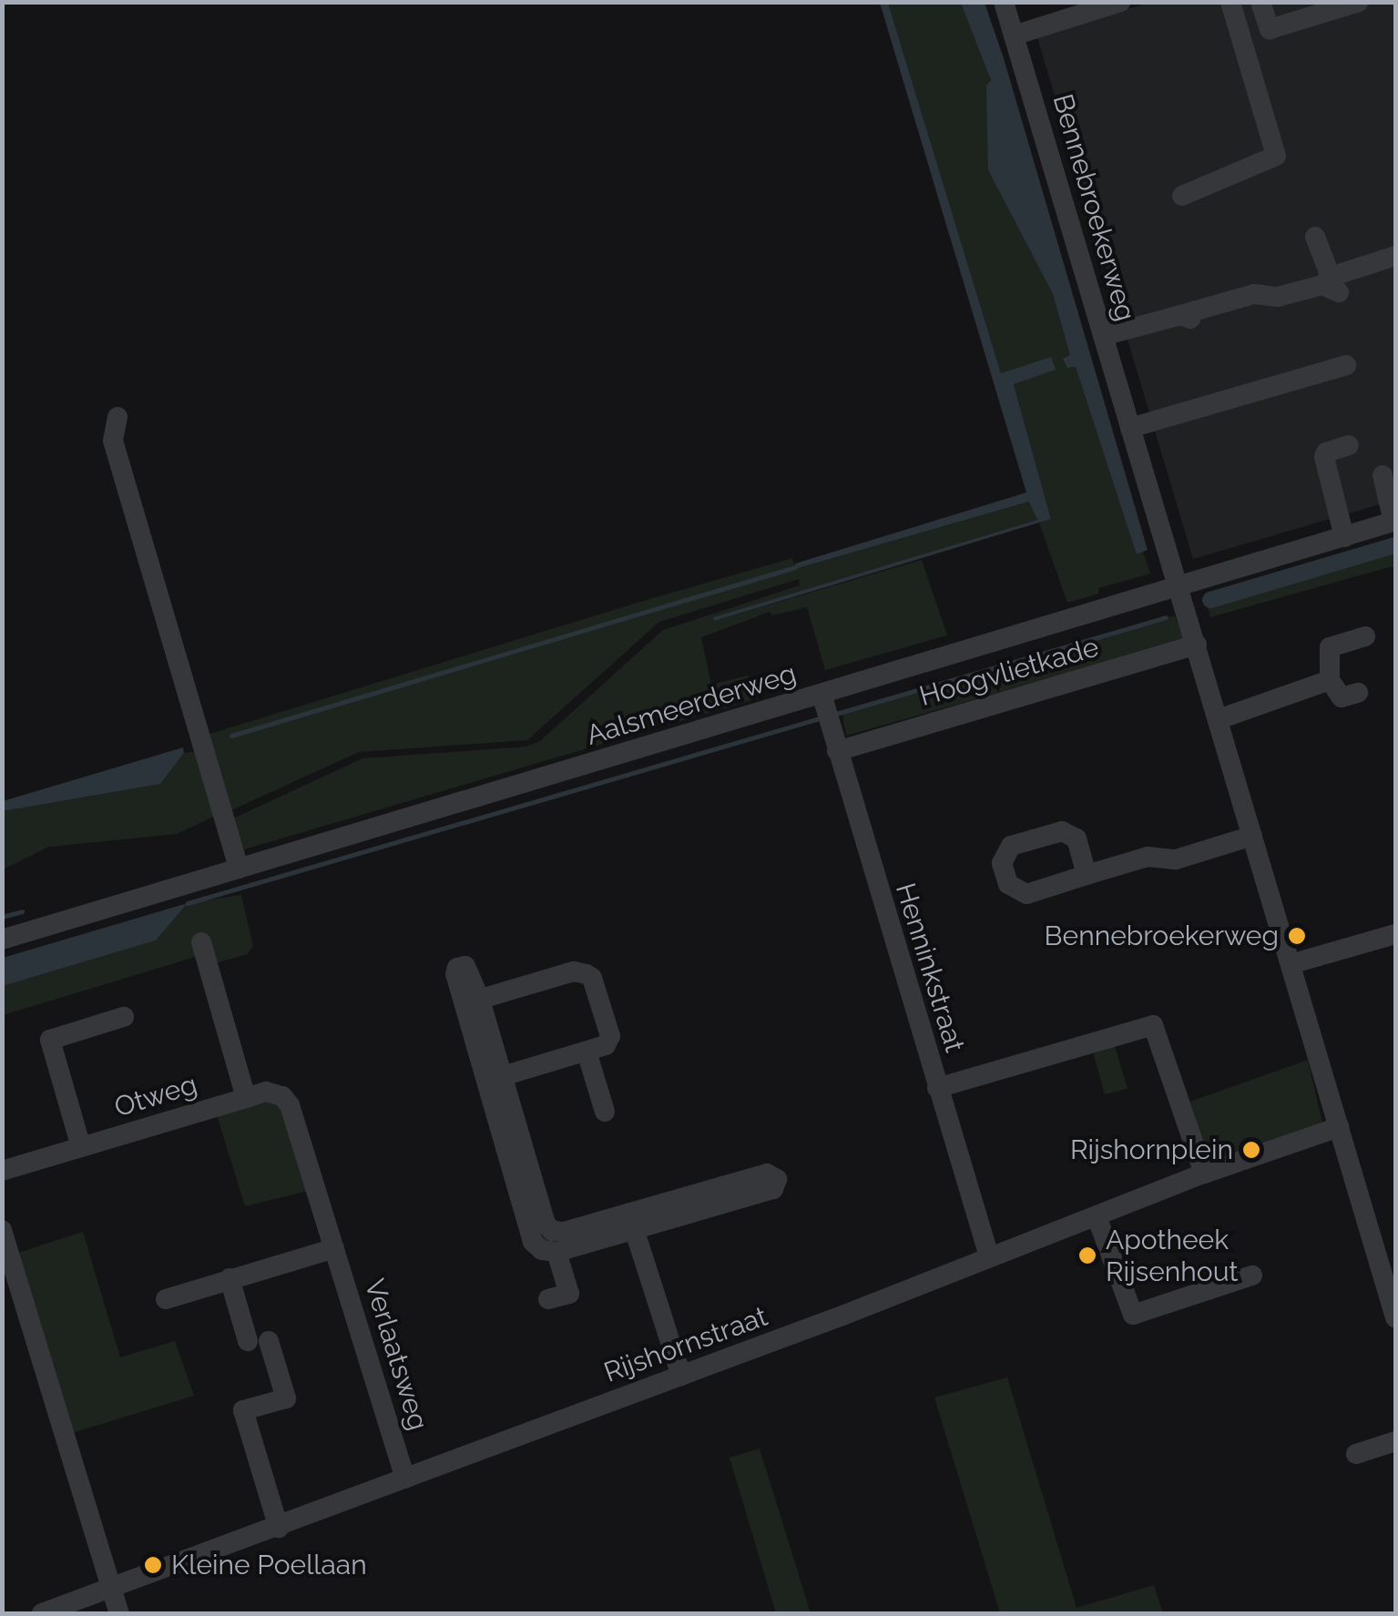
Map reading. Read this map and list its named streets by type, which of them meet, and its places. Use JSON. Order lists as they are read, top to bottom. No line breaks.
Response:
{"streets":{"street":["Bennebroekerweg","Hoogvlietkade","Aalsmeerderweg","Henninkstraat","Otweg","Rijshornstraat","Verlaatsweg"]},"crossings":[["Bennebroekerweg","Hoogvlietkade"],["Bennebroekerweg","Aalsmeerderweg"],["Bennebroekerweg","Rijshornstraat"],["Hoogvlietkade","Henninkstraat"],["Aalsmeerderweg","Henninkstraat"],["Henninkstraat","Rijshornstraat"],["Otweg","Verlaatsweg"],["Rijshornstraat","Verlaatsweg"]],"places":["Bennebroekerweg","Rijshornplein","Apotheek Rijsenhout","Kleine Poellaan"]}
